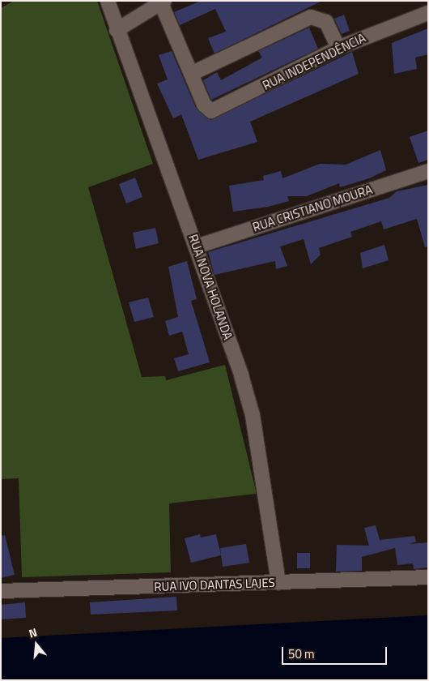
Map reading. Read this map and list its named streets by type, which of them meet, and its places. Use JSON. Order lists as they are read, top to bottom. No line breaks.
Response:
{"streets":{"street":["RUA INDEPENDÊNCIA","RUA CRISTIANO MOURA","RUA NOVA HOLANDA","RUA IVO DANTAS LAJES"]},"crossings":[["RUA CRISTIANO MOURA","RUA NOVA HOLANDA"],["RUA NOVA HOLANDA","RUA IVO DANTAS LAJES"]],"scale_bar":"50 m","north":"top"}
